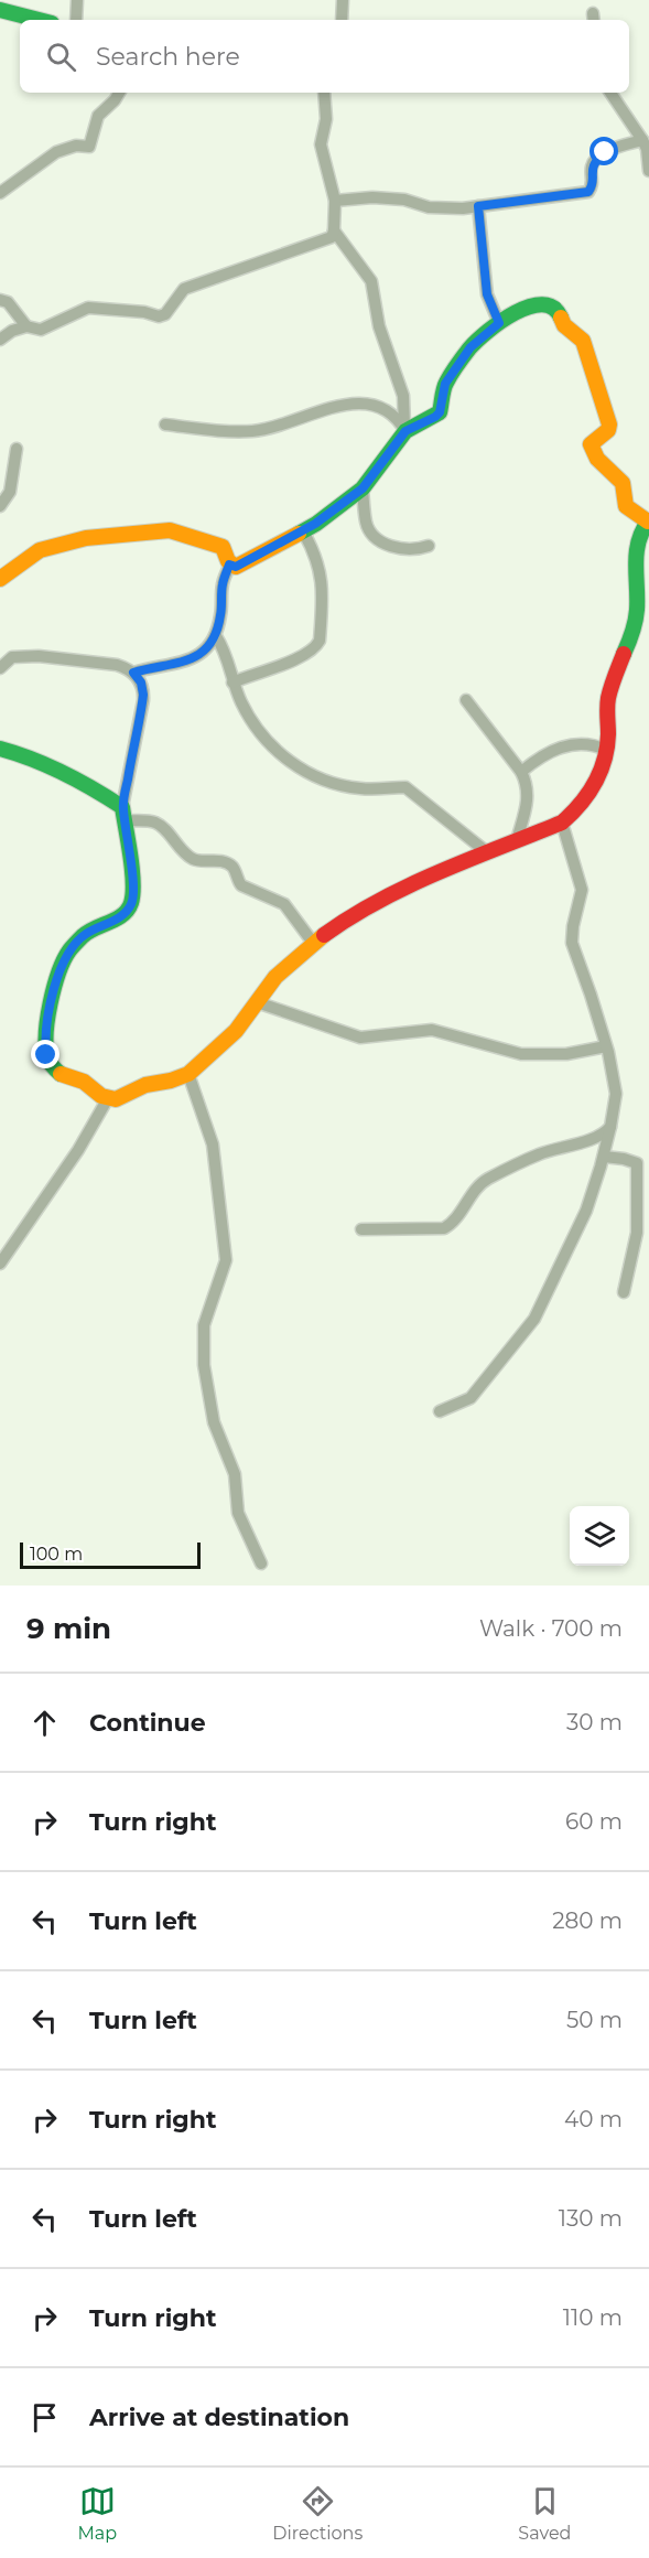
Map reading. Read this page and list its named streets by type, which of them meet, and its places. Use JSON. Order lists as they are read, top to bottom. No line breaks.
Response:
{"scale_bar":"100 m","page":{"search":"Search here","scale":"100 m","heading":["9 min","Walk · 700 m"],"list":[["Continue","30 m"],["Turn right","60 m"],["Turn left","280 m"],["Turn left","50 m"],["Turn right","40 m"],["Turn left","130 m"],["Turn right","110 m"],"Arrive at destination"],"nav":["Map","Directions","Saved"]}}
